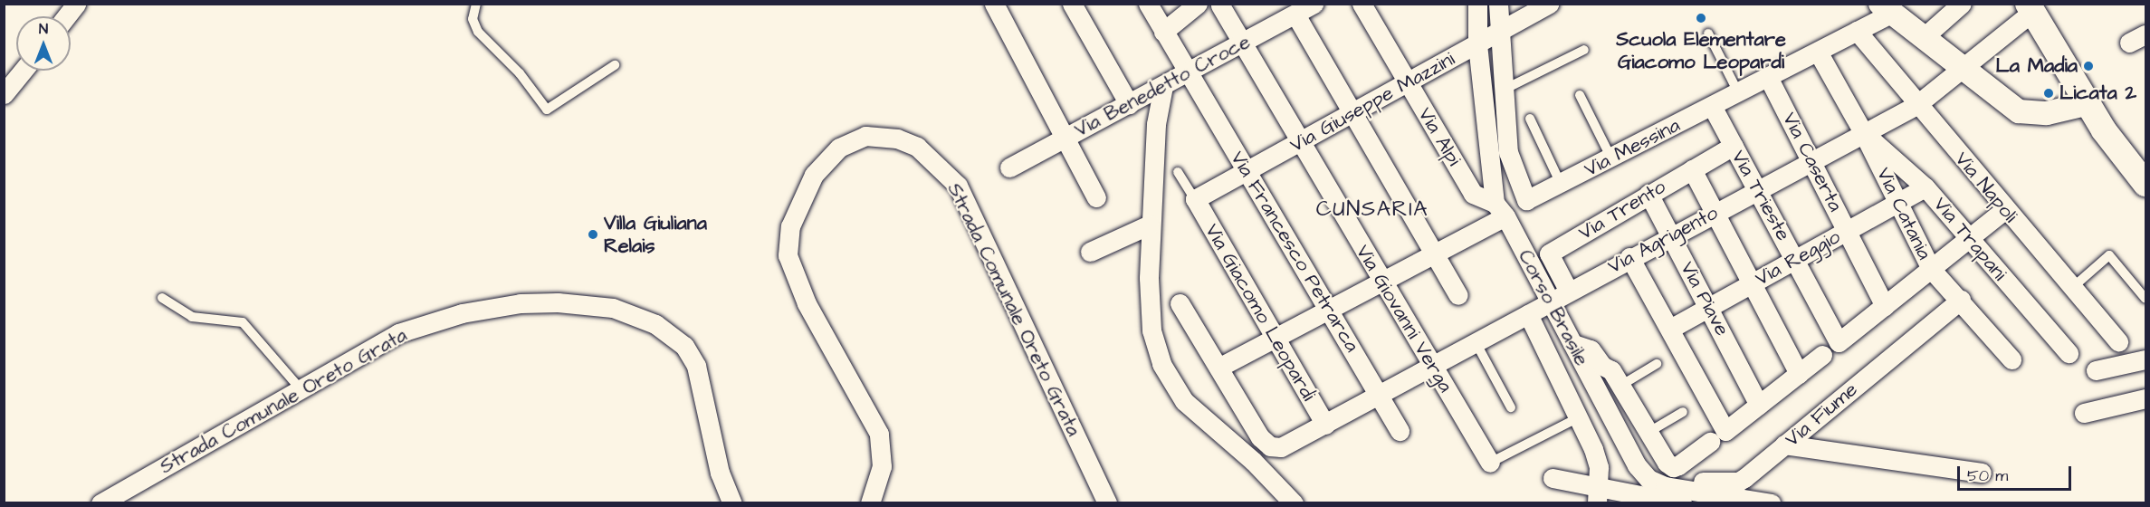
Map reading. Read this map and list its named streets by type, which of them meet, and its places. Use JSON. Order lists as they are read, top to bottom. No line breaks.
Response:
{"streets":{"street":["Via Benedetto Croce","Via Giuseppe Mazzini","Via Alpi","Via Messina","Via Caserta","Via Napoli","Via Trieste","Via Trento","Via Catania","Via Trapani","Via Agrigento","Via Francesco Petrarca","Via Reggio","Via Piave","Corso Brasile","Strada Comunale Oreto Grata","Via Giacomo Leopardi","Via Giovanni Verga","Via Fiume"]},"crossings":[["Via Benedetto Croce","Via Francesco Petrarca"],["Via Benedetto Croce","Via Giovanni Verga"],["Via Giuseppe Mazzini","Via Alpi"],["Via Giuseppe Mazzini","Via Messina"],["Via Giuseppe Mazzini","Via Francesco Petrarca"],["Via Giuseppe Mazzini","Corso Brasile"],["Via Giuseppe Mazzini","Via Giacomo Leopardi"],["Via Giuseppe Mazzini","Via Giovanni Verga"],["Via Alpi","Corso Brasile"],["Via Messina","Via Caserta"],["Via Messina","Via Napoli"],["Via Messina","Via Trieste"],["Via Messina","Via Catania"],["Via Caserta","Via Trieste"],["Via Caserta","Via Agrigento"],["Via Caserta","Via Reggio"],["Via Napoli","Via Agrigento"],["Via Trieste","Via Trento"],["Via Trieste","Via Agrigento"],["Via Trieste","Via Reggio"],["Via Trento","Via Agrigento"],["Via Trento","Via Piave"],["Via Catania","Via Trapani"],["Via Catania","Via Agrigento"],["Via Catania","Via Reggio"],["Via Catania","Via Fiume"],["Via Trapani","Via Agrigento"],["Via Trapani","Via Reggio"],["Via Agrigento","Via Francesco Petrarca"],["Via Agrigento","Via Piave"],["Via Agrigento","Corso Brasile"],["Via Agrigento","Via Giacomo Leopardi"],["Via Agrigento","Via Giovanni Verga"],["Via Reggio","Via Piave"],["Corso Brasile","Via Fiume"]],"districts":["CUNSARIA"],"places":["Scuola Elementare Giacomo Leopardi","La Madia","Licata 2","Villa Giuliana Relais"],"scale_bar":"50 m","north":"top"}
